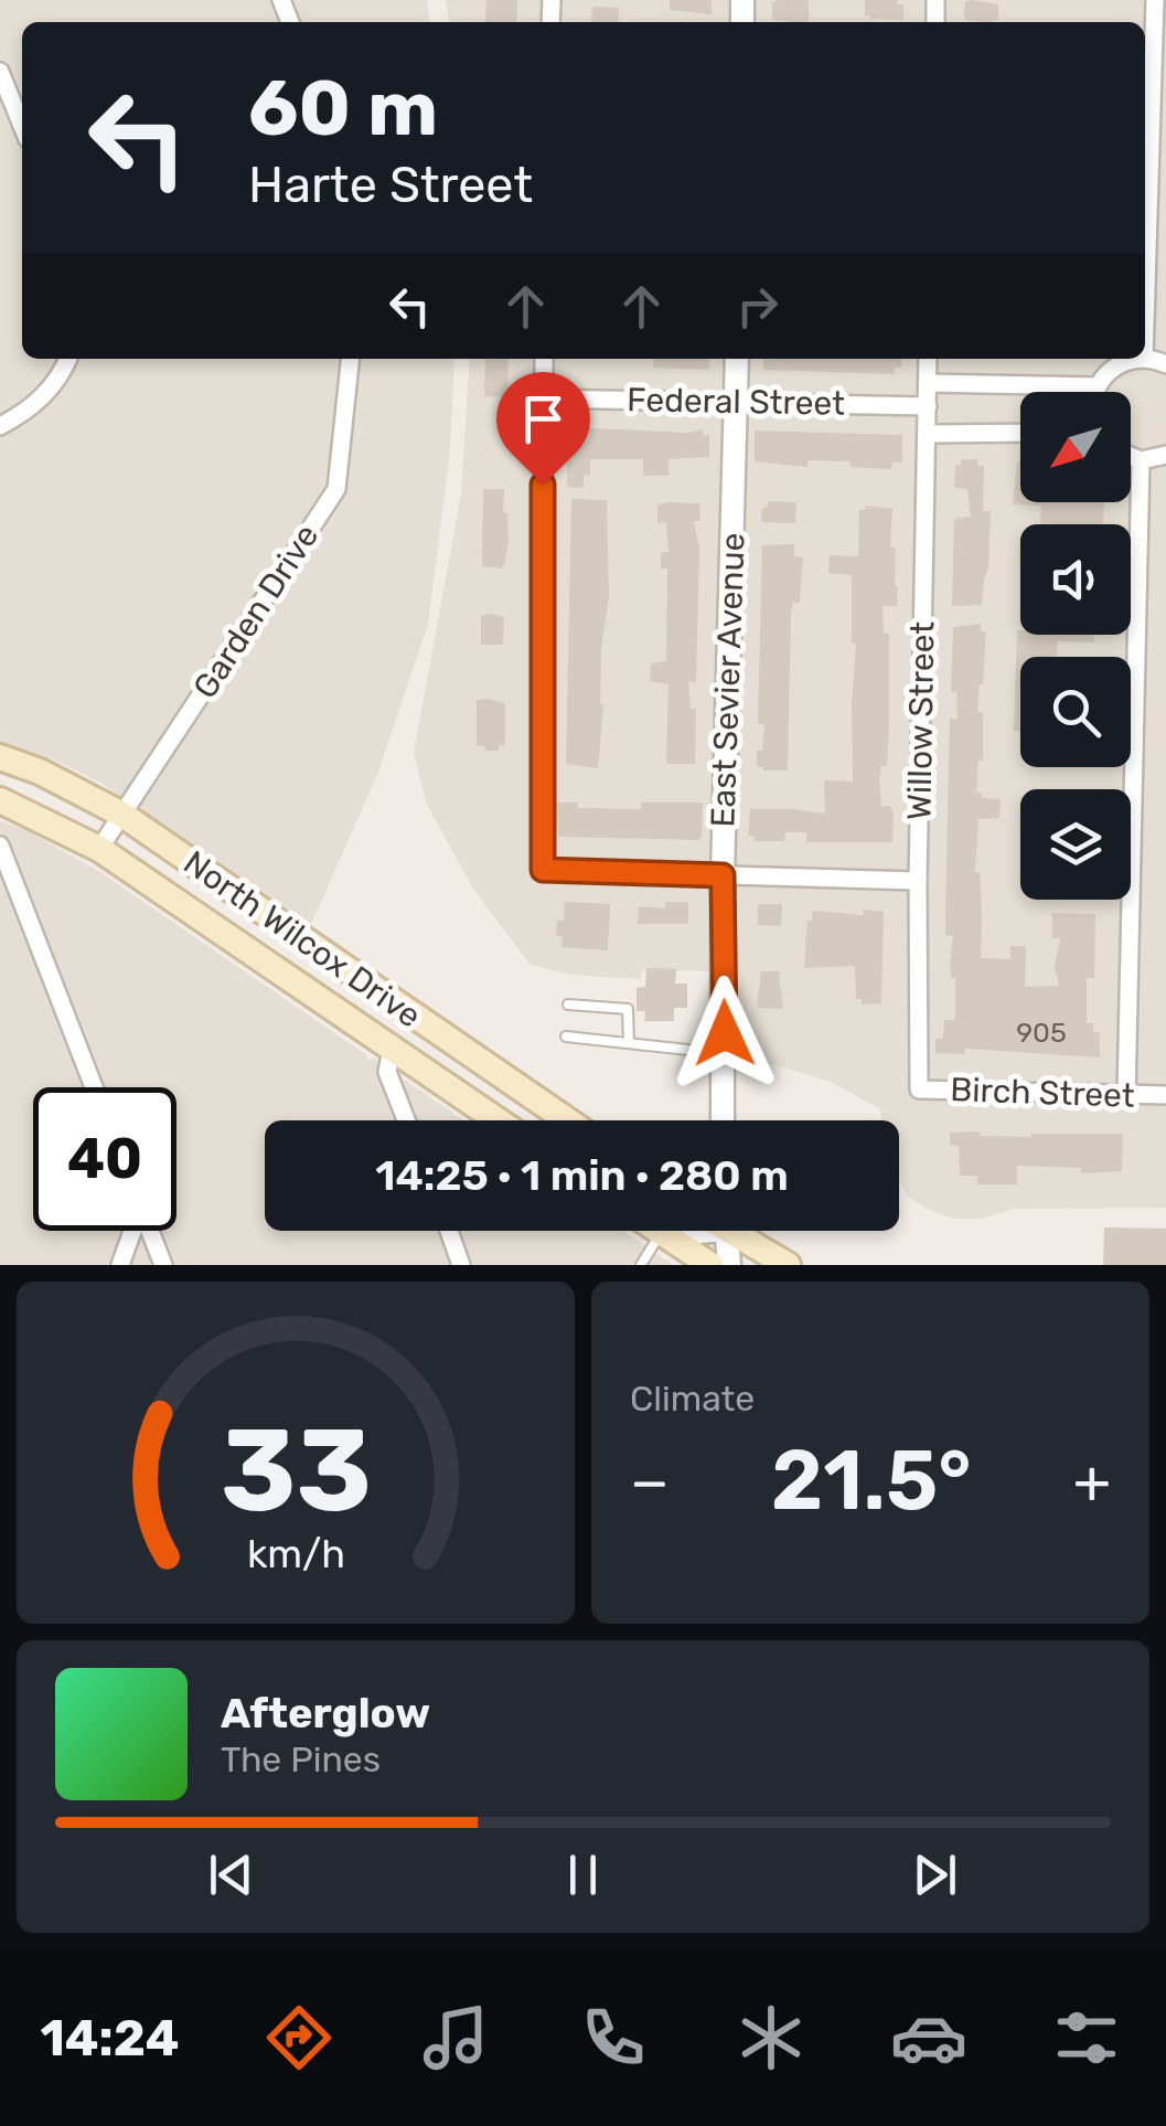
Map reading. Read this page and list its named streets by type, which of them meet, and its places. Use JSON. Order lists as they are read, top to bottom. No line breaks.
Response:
{"streets":{"main road":["North Wilcox Drive"],"street":["Federal Street","Garden Drive","East Sevier Avenue","Willow Street","Birch Street"]},"crossings":[["Federal Street","East Sevier Avenue"],["Federal Street","Willow Street"],["Garden Drive","North Wilcox Drive"],["Willow Street","Birch Street"]],"house_numbers":["905"],"north":"bottom left","page":{"turn":["60 m","Harte Street"],"limit":"40","trip":"14:25 · 1 min · 280 m","tile":"Climate","heat":["−","21.5°","+"],"song":["Afterglow","The Pines"],"tabs":"14:24","gauge":["33","km/h"]}}
